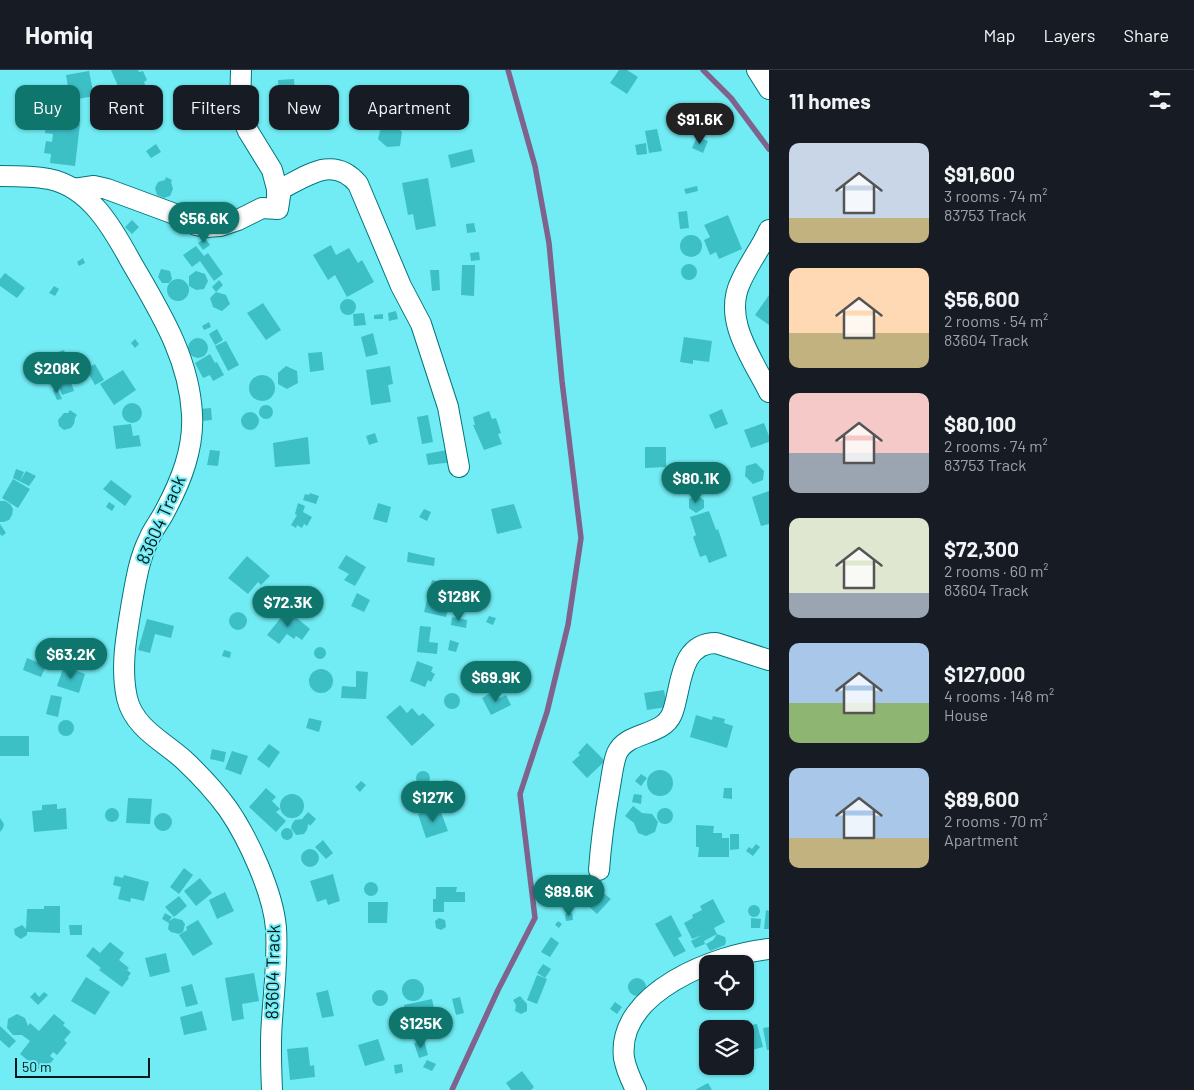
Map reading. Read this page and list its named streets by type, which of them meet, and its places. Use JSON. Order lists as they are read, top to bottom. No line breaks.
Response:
{"streets":{"street":["83604 Track"]},"scale_bar":"50 m","page":{"header":"Homiq","nav":["Map","Layers","Share"],"heading":"11 homes","chip":["Buy","Rent","Filters","New","Apartment"],"price":["$91.6K","$56.6K","$208K","$80.1K","$128K","$72.3K","$63.2K","$69.9K","$127K","$89.6K","$125K"],"list":[{"name":"$91,600","note":"3 rooms · 74 m² · 83753 Track"},{"name":"$56,600","note":"2 rooms · 54 m² · 83604 Track"},{"name":"$80,100","note":"2 rooms · 74 m² · 83753 Track"},{"name":"$72,300","note":"2 rooms · 60 m² · 83604 Track"},{"name":"$127,000","note":"4 rooms · 148 m² · House"},{"name":"$89,600","note":"2 rooms · 70 m² · Apartment"}],"scale":"50 m"}}
